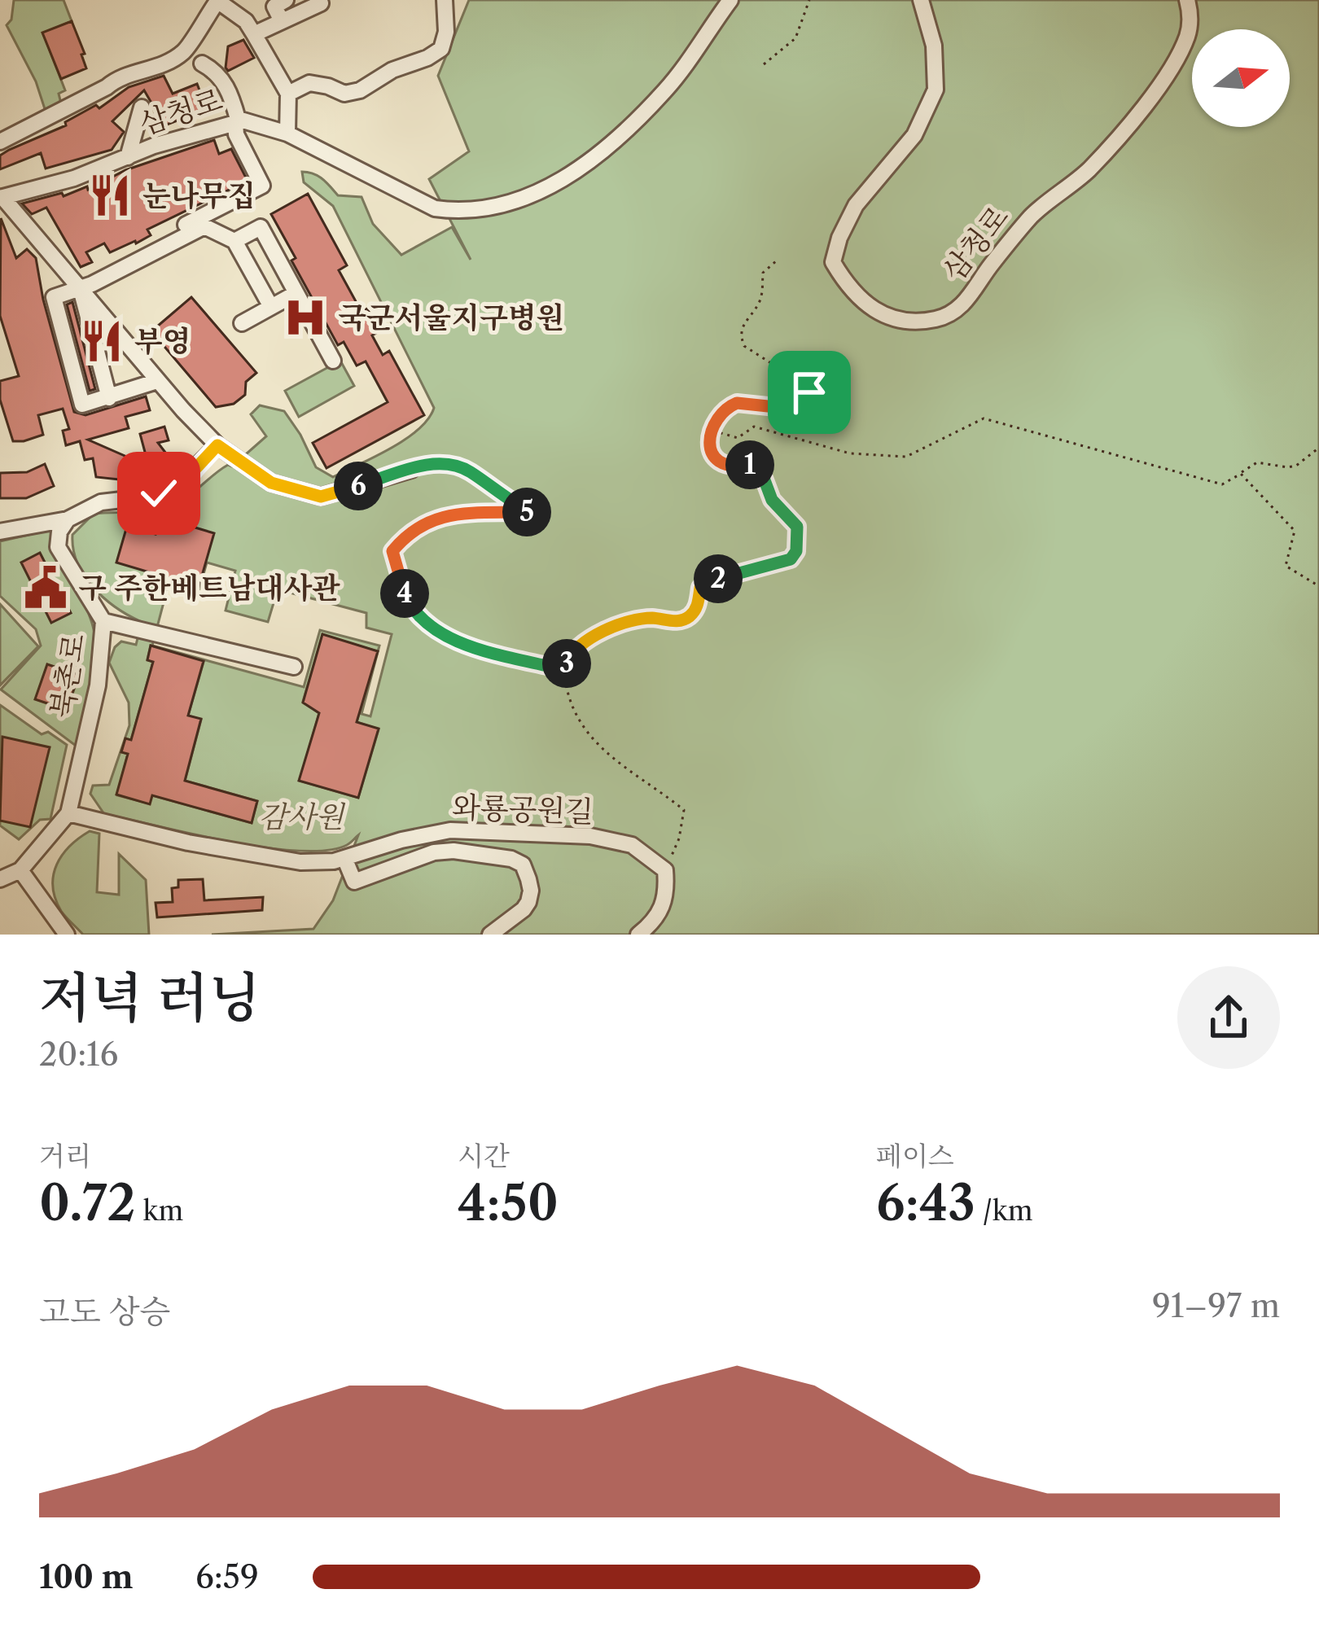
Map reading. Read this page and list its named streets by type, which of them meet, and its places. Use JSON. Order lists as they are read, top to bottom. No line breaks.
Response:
{"streets":{"street":["삼청로","북촌로","와룡공원길"]},"crossings":[["북촌로","와룡공원길"]],"parks":["감사원"],"places":{"restaurant":["눈나무집","부영"],"hospital":["국군서울지구병원"],"public building":["구 주한베트남대사관"]},"north":"right","page":{"pins":["1","6","5","2","4","3"],"heading":["저녁 러닝","20:16"],"stats":[["거리","0.72 km"],["시간","4:50"],["페이스","6:43 /km"]],"chart":["고도 상승","91–97 m"],"list":[{"name":"100 m","note":"6:59"}]}}
